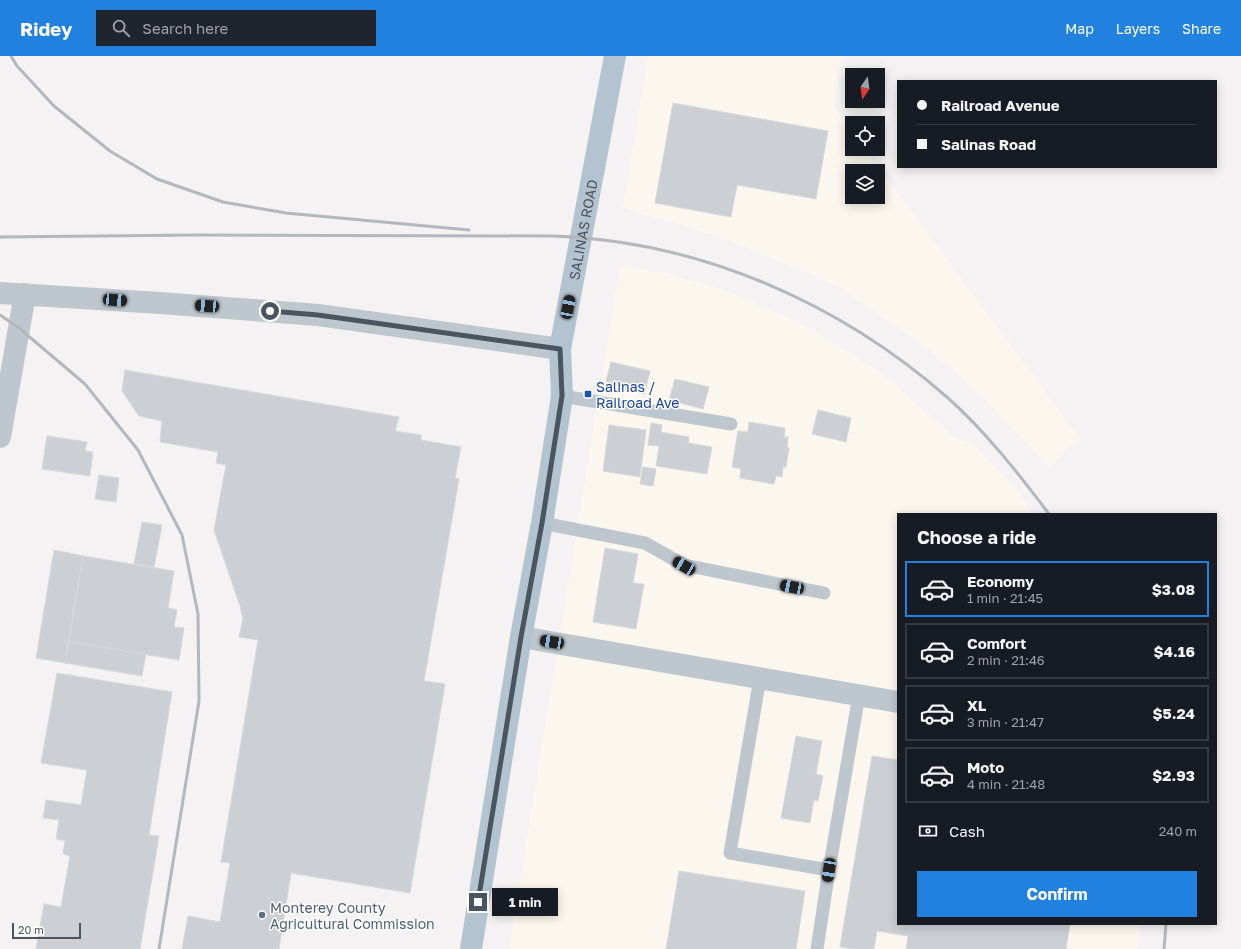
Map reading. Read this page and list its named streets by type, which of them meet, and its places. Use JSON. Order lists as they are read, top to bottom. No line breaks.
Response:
{"streets":{"main road":["SALINAS ROAD"]},"places":{"transit":["Salinas / Railroad Ave"],"other":["Monterey County Agricultural Commission"]},"scale_bar":"20 m","north":"bottom","page":{"header":"Ridey","search":"Search here","nav":["Map","Layers","Share"],"banner":["Railroad Avenue","Salinas Road"],"heading":"Choose a ride","list":[{"name":"Economy","note":"1 min · 21:45","value":"$3.08"},{"name":"Comfort","note":"2 min · 21:46","value":"$4.16"},{"name":"XL","note":"3 min · 21:47","value":"$5.24"},{"name":"Moto","note":"4 min · 21:48","value":"$2.93"}],"pay":["Cash","240 m"],"buttons":"Confirm","bubble":"1 min","scale":"20 m"}}
